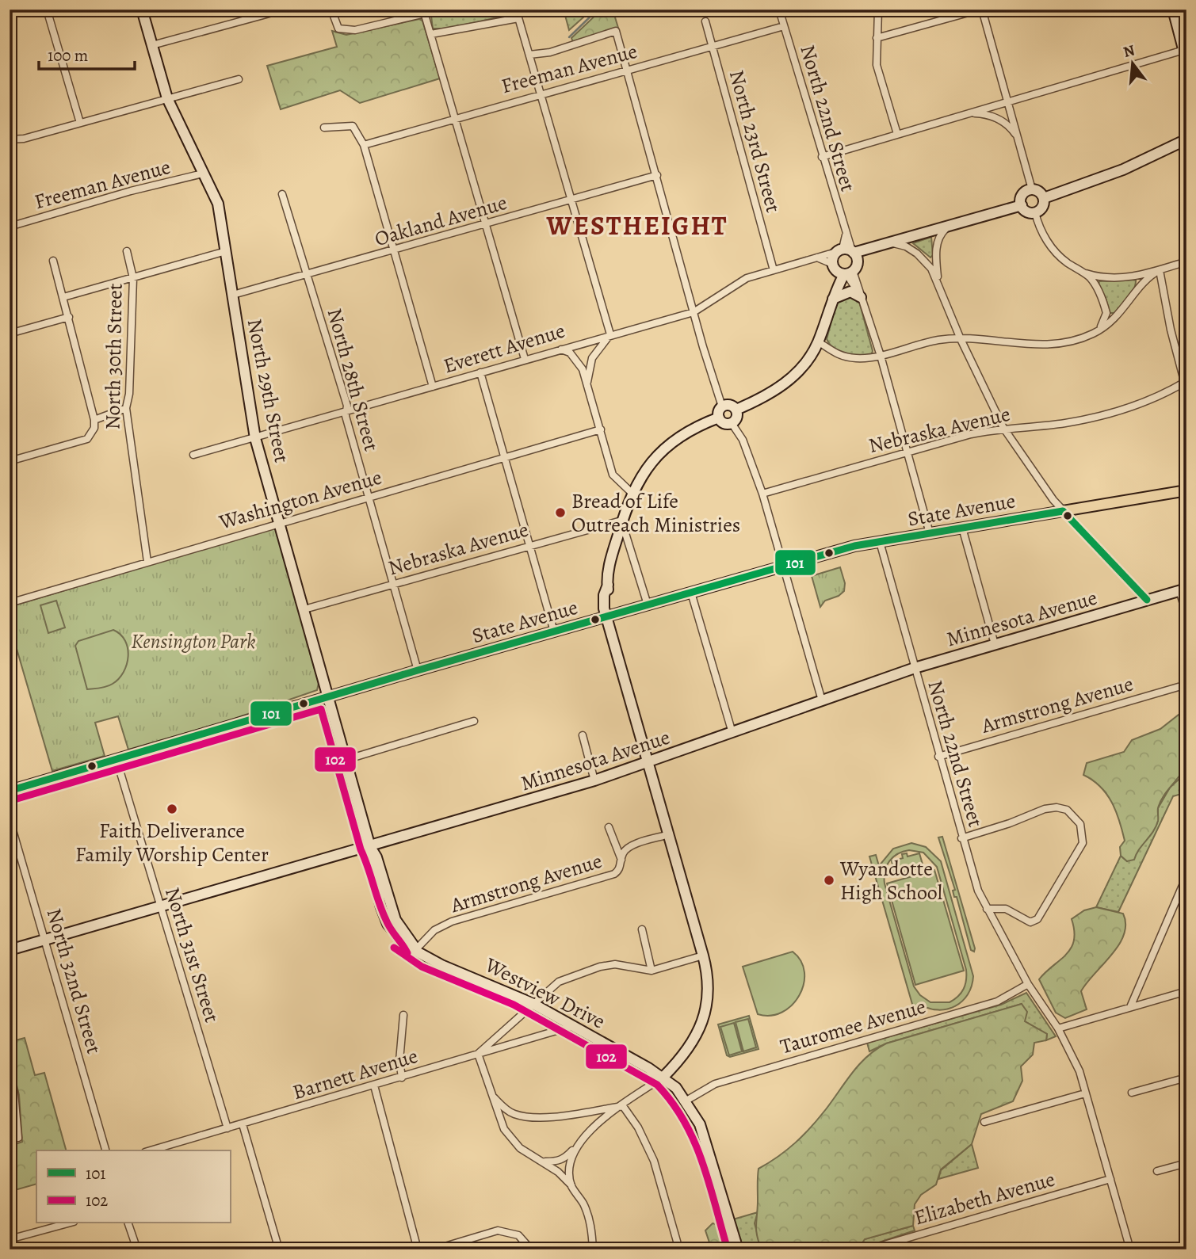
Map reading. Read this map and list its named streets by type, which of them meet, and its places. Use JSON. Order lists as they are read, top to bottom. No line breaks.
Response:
{"streets":{"main road":["State Avenue"],"street":["Freeman Avenue","North 22nd Street","North 23rd Street","Oakland Avenue","Everett Avenue","North 30th Street","North 28th Street","North 29th Street","Nebraska Avenue","Washington Avenue","Minnesota Avenue","Armstrong Avenue","North 31st Street","North 32nd Street","Westview Drive","Tauromee Avenue","Barnett Avenue","Elizabeth Avenue"]},"crossings":[["Freeman Avenue","North 22nd Street"],["Freeman Avenue","North 23rd Street"],["Freeman Avenue","North 29th Street"],["North 22nd Street","Everett Avenue"],["North 22nd Street","Nebraska Avenue"],["North 22nd Street","State Avenue"],["North 22nd Street","Minnesota Avenue"],["North 22nd Street","Armstrong Avenue"],["North 22nd Street","Tauromee Avenue"],["North 22nd Street","Elizabeth Avenue"],["North 23rd Street","Everett Avenue"],["Oakland Avenue","North 28th Street"],["Oakland Avenue","North 29th Street"],["Everett Avenue","North 28th Street"],["Everett Avenue","North 29th Street"],["North 30th Street","Washington Avenue"],["North 28th Street","Nebraska Avenue"],["North 28th Street","Washington Avenue"],["North 28th Street","State Avenue"],["North 29th Street","Nebraska Avenue"],["North 29th Street","Washington Avenue"],["North 29th Street","State Avenue"],["North 29th Street","Minnesota Avenue"],["North 29th Street","Westview Drive"],["State Avenue","North 31st Street"],["Minnesota Avenue","North 31st Street"],["Minnesota Avenue","North 32nd Street"],["Minnesota Avenue","Westview Drive"],["Armstrong Avenue","Westview Drive"],["North 31st Street","Barnett Avenue"],["Westview Drive","Tauromee Avenue"],["Westview Drive","Barnett Avenue"]],"districts":["WESTHEIGHT"],"parks":["Kensington Park"],"places":["Bread of Life Outreach Ministries","Faith Deliverance Family Worship Center","Wyandotte High School"],"lines":["transit line 101","transit line 102"],"legend":["101","102"],"scale_bar":"100 m","north":"top"}
